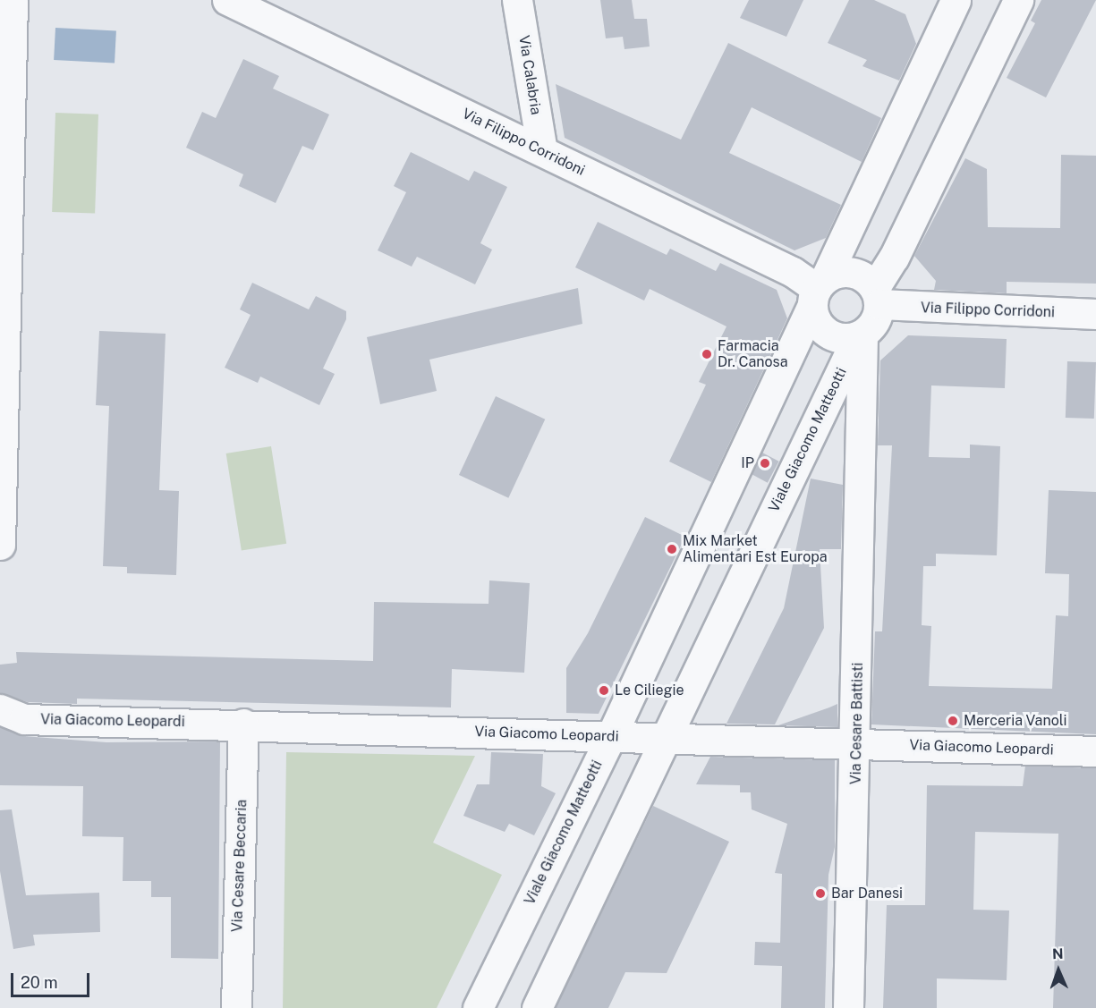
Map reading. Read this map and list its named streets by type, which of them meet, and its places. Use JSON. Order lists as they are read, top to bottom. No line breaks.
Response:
{"streets":{"street":["Via Calabria","Via Filippo Corridoni","Viale Giacomo Matteotti","Via Giacomo Leopardi","Via Cesare Battisti","Via Cesare Beccaria"]},"crossings":[["Via Calabria","Via Filippo Corridoni"],["Via Filippo Corridoni","Viale Giacomo Matteotti"],["Via Filippo Corridoni","Via Cesare Battisti"],["Viale Giacomo Matteotti","Via Giacomo Leopardi"],["Viale Giacomo Matteotti","Via Cesare Battisti"],["Via Giacomo Leopardi","Via Cesare Battisti"],["Via Giacomo Leopardi","Via Cesare Beccaria"]],"places":["Farmacia Dr. Canosa","IP","Mix Market Alimentari Est Europa","Le Ciliegie","Merceria Vanoli","Bar Danesi"],"scale_bar":"20 m","north":"top"}
